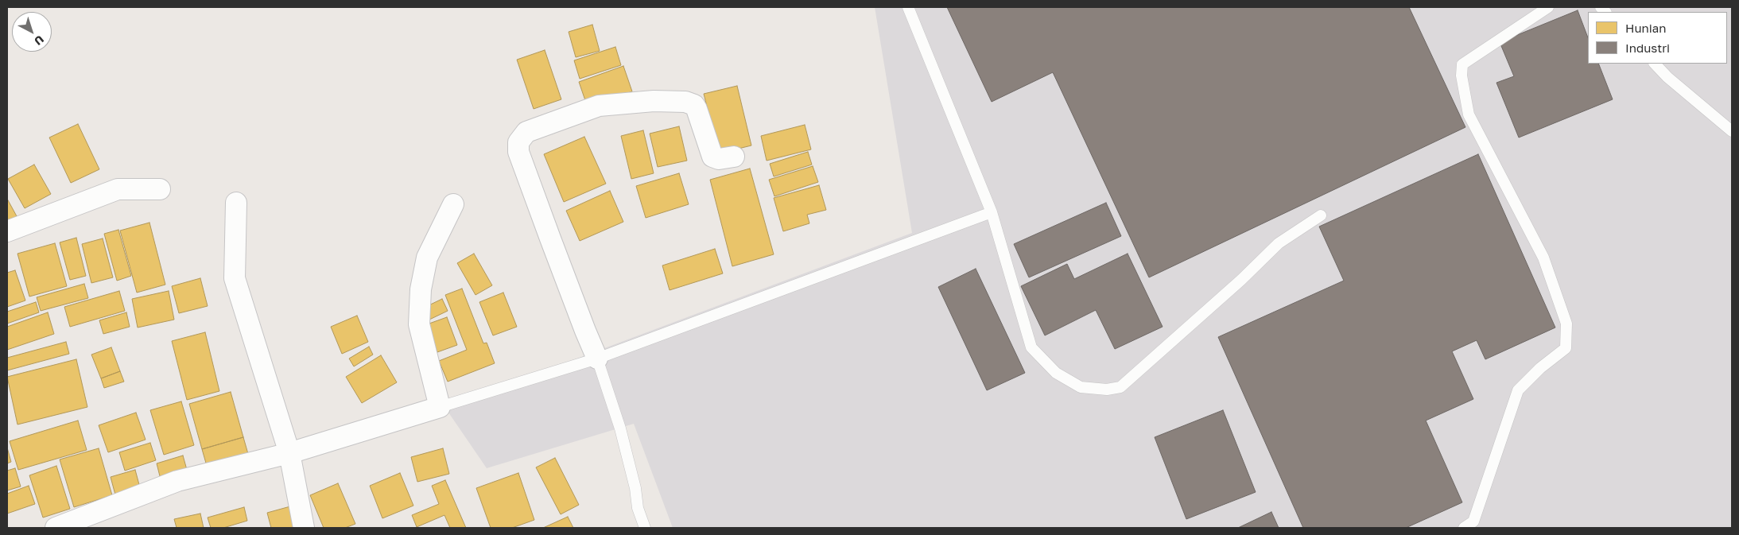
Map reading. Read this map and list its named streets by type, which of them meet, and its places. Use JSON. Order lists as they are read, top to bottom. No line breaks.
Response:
{"legend":["Hunian","Industri"],"north":"bottom right"}
